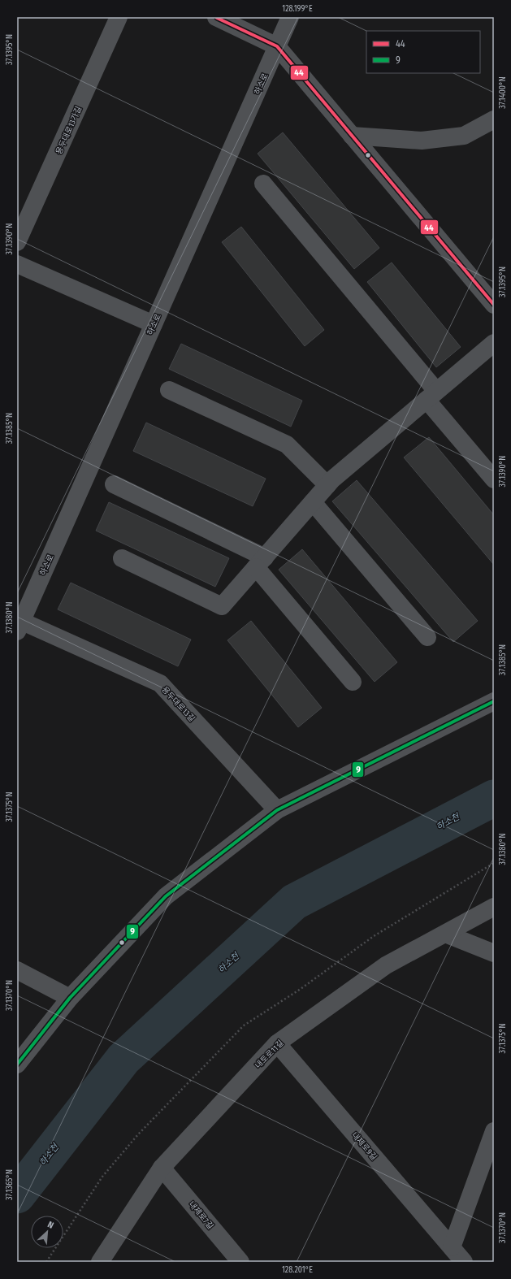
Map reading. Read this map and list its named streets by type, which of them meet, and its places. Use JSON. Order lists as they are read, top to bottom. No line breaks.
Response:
{"streets":{"street":["하소로","용두대로13가길","용두대로13길","내토로11길","내제로9길","내제로7길"]},"crossings":[["하소로","용두대로13길"],["내토로11길","내제로9길"],["내토로11길","내제로7길"]],"water":["하소천"],"lines":["transit line 44","transit line 9"],"legend":["44","9"],"north":"top right","coordinates":["128.199°E","37.1395°N","37.1400°N","37.1390°N","37.1385°N","37.1380°N","37.1375°N","37.1370°N","37.1365°N","128.201°E"]}
